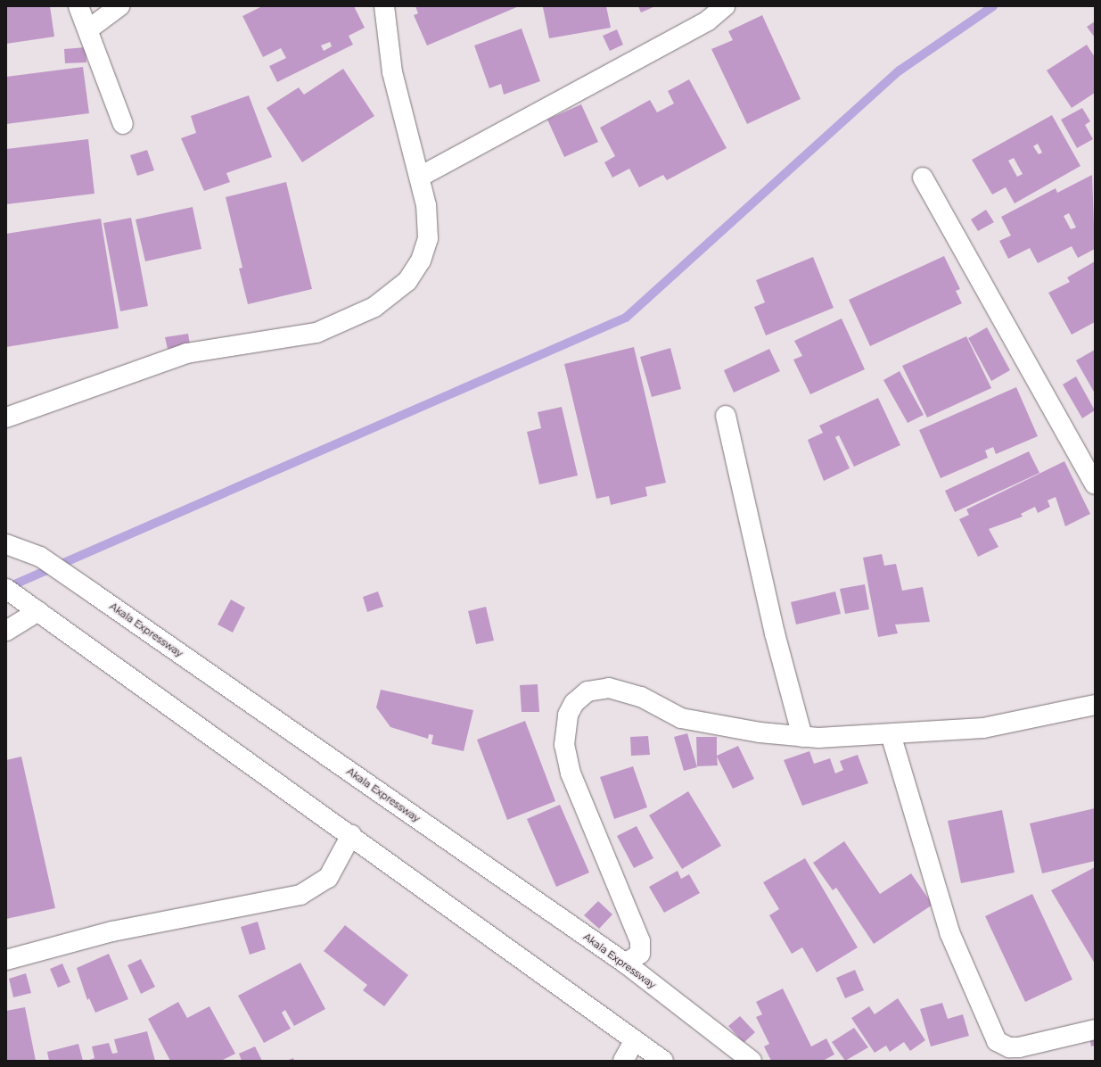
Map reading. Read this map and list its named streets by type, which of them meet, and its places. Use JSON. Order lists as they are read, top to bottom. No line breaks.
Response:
{"streets":{"street":["Akala Expressway"]}}
